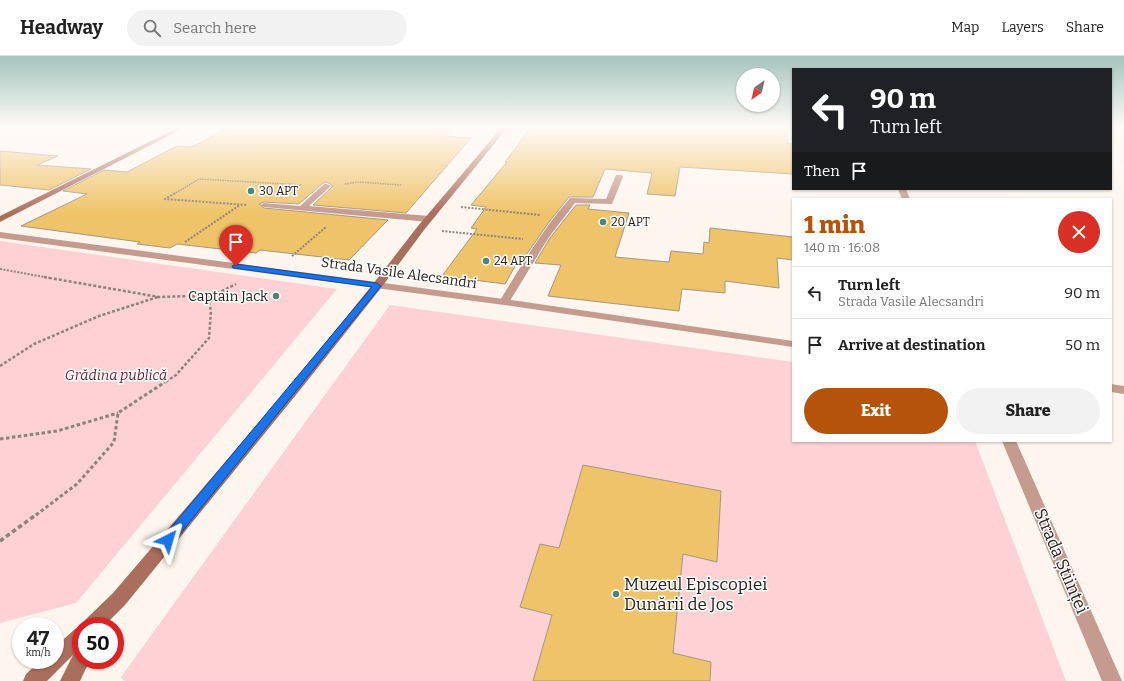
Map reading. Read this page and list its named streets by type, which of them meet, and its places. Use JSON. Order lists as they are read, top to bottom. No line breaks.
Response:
{"streets":{"street":["Strada Vasile Alecsandri","Strada Științei"]},"parks":["Grădina publică"],"places":["30 APT","20 APT","24 APT","Captain Jack","Muzeul Episcopiei Dunării de Jos"],"north":"bottom left","page":{"header":"Headway","search":"Search here","nav":["Map","Layers","Share"],"turn":["90 m","Turn left"],"then":"Then","heading":["1 min","140 m · 16:08"],"list":[{"name":"Turn left","note":"Strada Vasile Alecsandri","value":"90 m"},{"name":"Arrive at destination","value":"50 m"}],"buttons":["Exit","Share"],"speed":"47 km/h","limit":"50"}}
